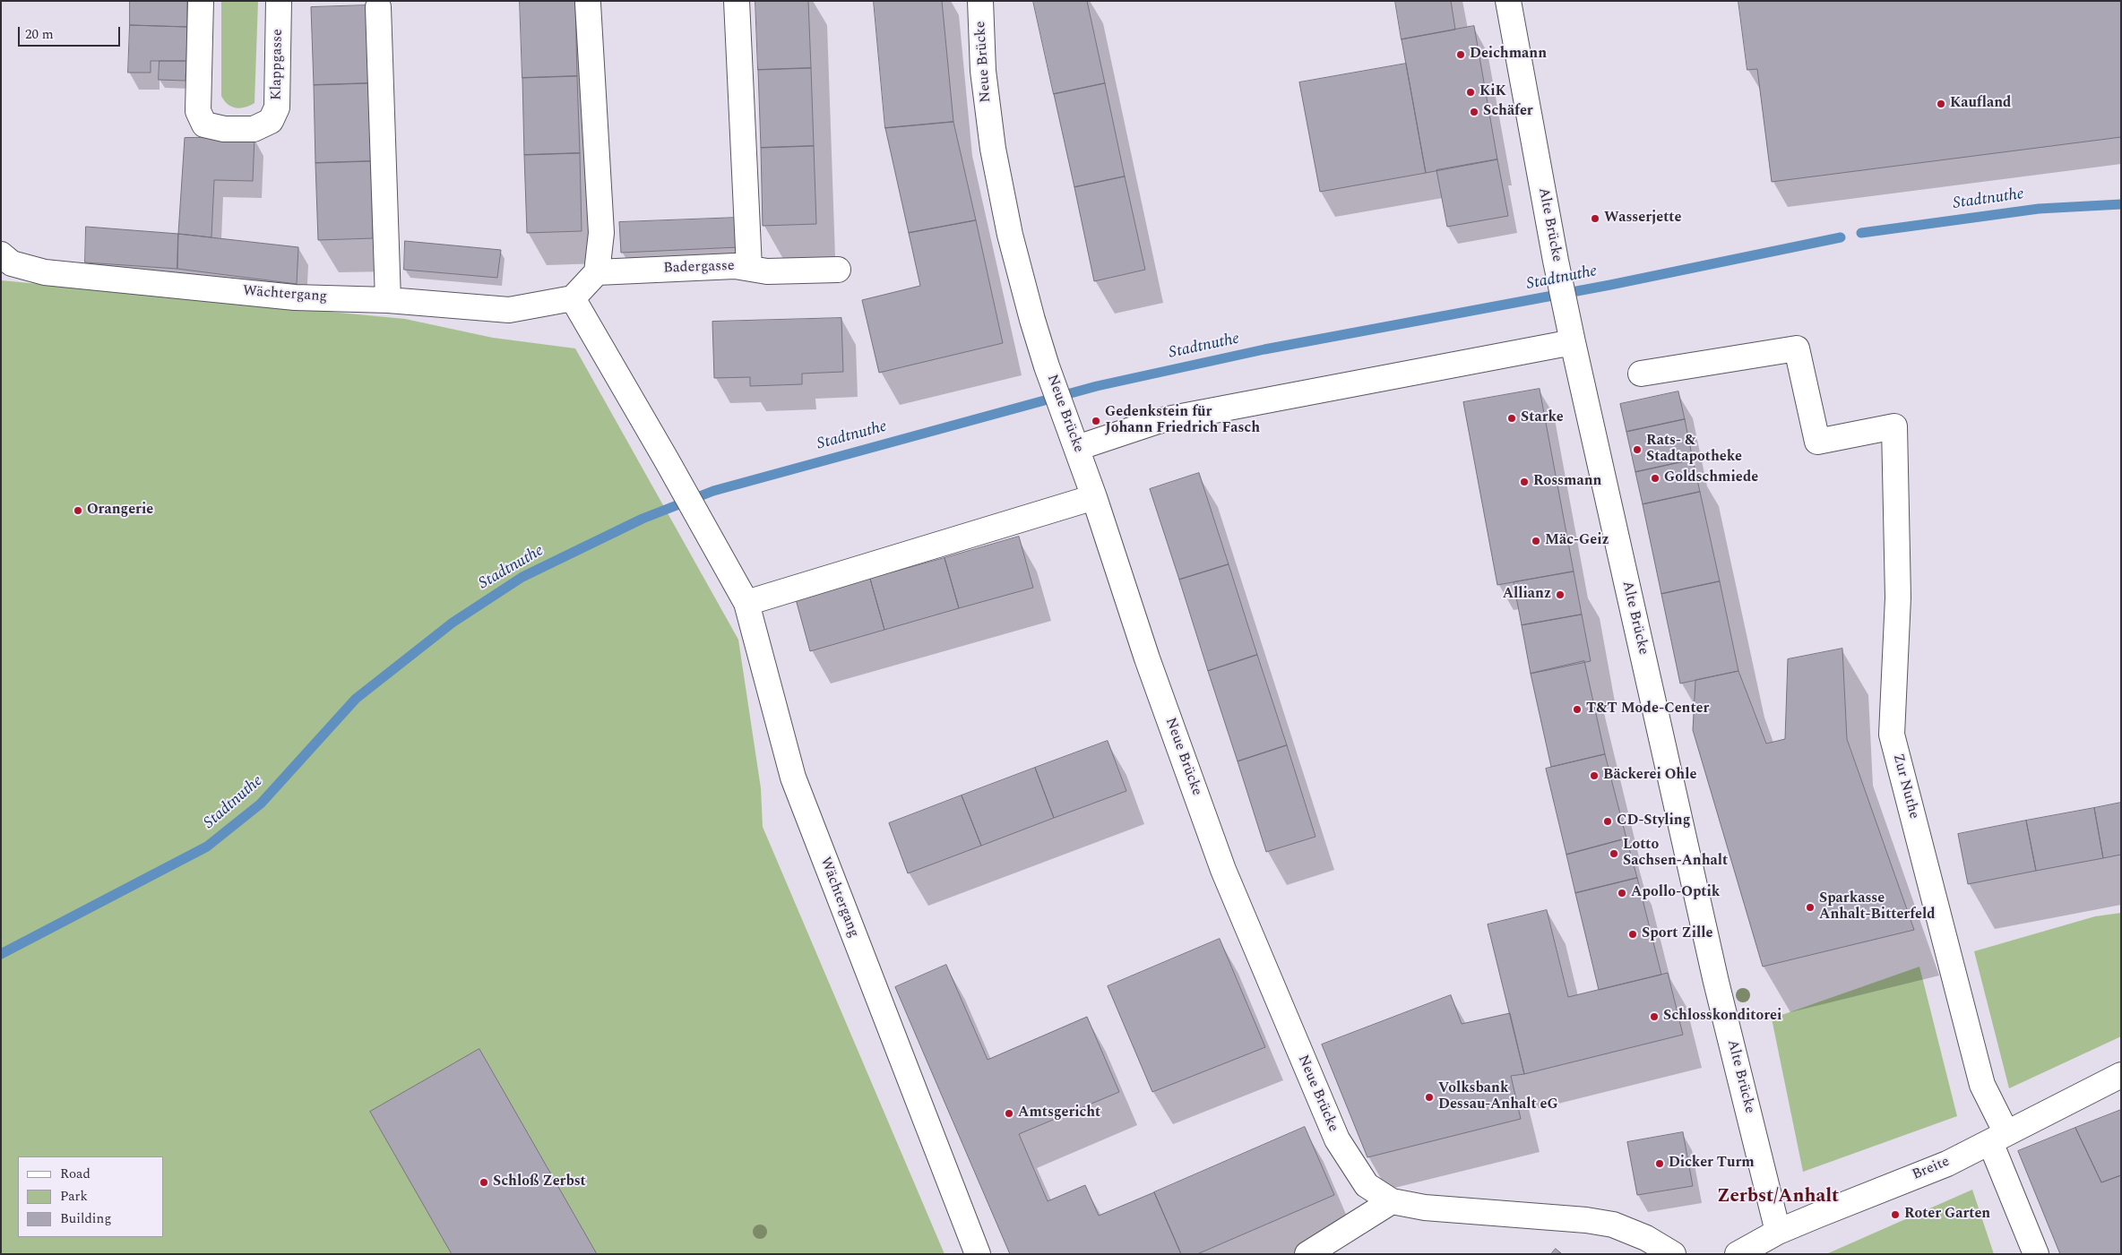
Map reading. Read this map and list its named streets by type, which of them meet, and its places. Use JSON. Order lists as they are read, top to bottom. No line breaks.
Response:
{"streets":{"street":["Neue Brücke","Klappgasse","Alte Brücke","Badergasse","Wächtergang","Zur Nuthe","Breite"]},"crossings":[["Alte Brücke","Breite"],["Zur Nuthe","Breite"]],"districts":["Zerbst/Anhalt"],"water":["Stadtnuthe"],"places":["Deichmann","KiK","Kaufland","Schäfer","Wasserjette","Starke","Gedenkstein für Johann Friedrich Fasch","Rats- & Stadtapotheke","Goldschmiede","Rossmann","Orangerie","Mäc-Geiz","Allianz","T&T Mode-Center","Bäckerei Ohle","CD-Styling","Lotto Sachsen-Anhalt","Apollo-Optik","Sparkasse Anhalt-Bitterfeld","Sport Zille","Schlosskonditorei","Volksbank Dessau-Anhalt eG","Amtsgericht","Dicker Turm","Schloß Zerbst","Roter Garten"],"legend":["Road","Park","Building"],"scale_bar":"20 m"}
